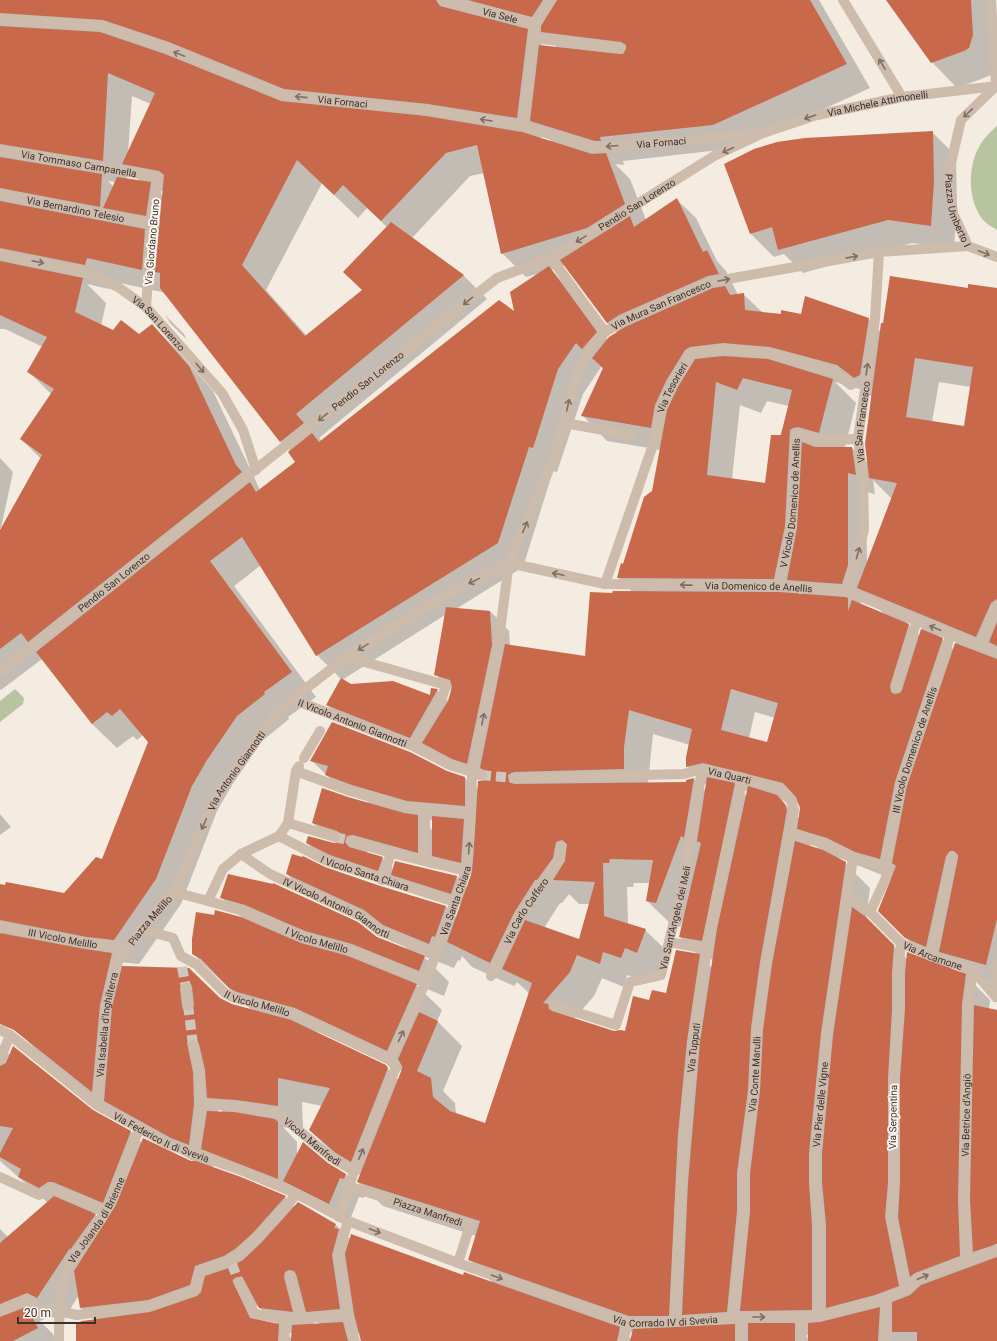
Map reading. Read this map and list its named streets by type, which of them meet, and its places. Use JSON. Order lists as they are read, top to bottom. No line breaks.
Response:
{"streets":{"street":["Via Sele","Via Fornaci","Via Michele Attimonelli","Via Tommaso Campanella","Pendio San Lorenzo","Piazza Umberto I","Via Bernardino Telesio","Via Giordano Bruno","Via Mura San Francesco","Via San Lorenzo","Via Tesorieri","Via San Francesco","V Vicolo Domenico de Anellis","Via Domenico de Anellis","II Vicolo Antonio Giannotti","III Vicolo Domenico de Anellis","Via Antonio Giannotti","Via Quarti","I Vicolo Santa Chiara","Via Santa Chiara","IV Vicolo Antonio Giannotti","Via Carlo Caffero","Via Sant'Angelo dei Meli","Piazza Melillo","III Vicolo Melillo","I Vicolo Melillo","Via Arcamone","II Vicolo Melillo","Via Isabella d'Inghilterra","Via Tupputi","Via Conte Marulli","Via Pier delle Vigne","Via Betrice d'Angiò","Via Serpentina","Via Federico II di Svevia","Vicolo Manfredi","Piazza Manfredi","Via Jolanda di Brienne","Via Corrado IV di Svevia"]},"crossings":[["Via Fornaci","Via Michele Attimonelli"],["Via Fornaci","Pendio San Lorenzo"],["Via Michele Attimonelli","Pendio San Lorenzo"],["Via Michele Attimonelli","Piazza Umberto I"],["Via Tommaso Campanella","Via Giordano Bruno"],["Pendio San Lorenzo","Via San Lorenzo"],["Piazza Umberto I","Via Mura San Francesco"],["Via Bernardino Telesio","Via Giordano Bruno"],["Via Giordano Bruno","Via San Lorenzo"],["Via Mura San Francesco","Via San Francesco"],["Via Mura San Francesco","Via Domenico de Anellis"],["Via Mura San Francesco","Via Antonio Giannotti"],["Via Mura San Francesco","Via Santa Chiara"],["Via Tesorieri","Via Domenico de Anellis"],["Via San Francesco","V Vicolo Domenico de Anellis"],["Via San Francesco","Via Domenico de Anellis"],["V Vicolo Domenico de Anellis","Via Domenico de Anellis"],["Via Domenico de Anellis","III Vicolo Domenico de Anellis"],["Via Domenico de Anellis","Via Antonio Giannotti"],["Via Domenico de Anellis","Via Santa Chiara"],["II Vicolo Antonio Giannotti","Via Antonio Giannotti"],["II Vicolo Antonio Giannotti","Via Santa Chiara"],["III Vicolo Domenico de Anellis","Via Arcamone"],["Via Antonio Giannotti","Via Santa Chiara"],["Via Antonio Giannotti","Piazza Melillo"],["Via Quarti","Via Sant'Angelo dei Meli"],["Via Quarti","Via Tupputi"],["Via Quarti","Via Conte Marulli"],["I Vicolo Santa Chiara","Via Santa Chiara"],["Via Santa Chiara","IV Vicolo Antonio Giannotti"],["Via Santa Chiara","I Vicolo Melillo"],["Via Santa Chiara","II Vicolo Melillo"],["Piazza Melillo","III Vicolo Melillo"],["Piazza Melillo","Via Isabella d'Inghilterra"],["III Vicolo Melillo","Via Isabella d'Inghilterra"],["Via Arcamone","Via Pier delle Vigne"],["Via Arcamone","Via Betrice d'Angiò"],["Via Arcamone","Via Serpentina"],["Via Isabella d'Inghilterra","Via Federico II di Svevia"],["Via Tupputi","Via Corrado IV di Svevia"],["Via Conte Marulli","Via Corrado IV di Svevia"],["Via Pier delle Vigne","Via Corrado IV di Svevia"],["Via Betrice d'Angiò","Via Corrado IV di Svevia"],["Via Serpentina","Via Corrado IV di Svevia"],["Via Federico II di Svevia","Via Jolanda di Brienne"],["Via Federico II di Svevia","Via Corrado IV di Svevia"],["Piazza Manfredi","Via Corrado IV di Svevia"]],"one_way":["Via Fornaci","Via Michele Attimonelli","Pendio San Lorenzo","Piazza Umberto I","Via Mura San Francesco","Via San Lorenzo","Via San Francesco","Via Domenico de Anellis","Via Santa Chiara","Via Corrado IV di Svevia"],"scale_bar":"20 m"}
